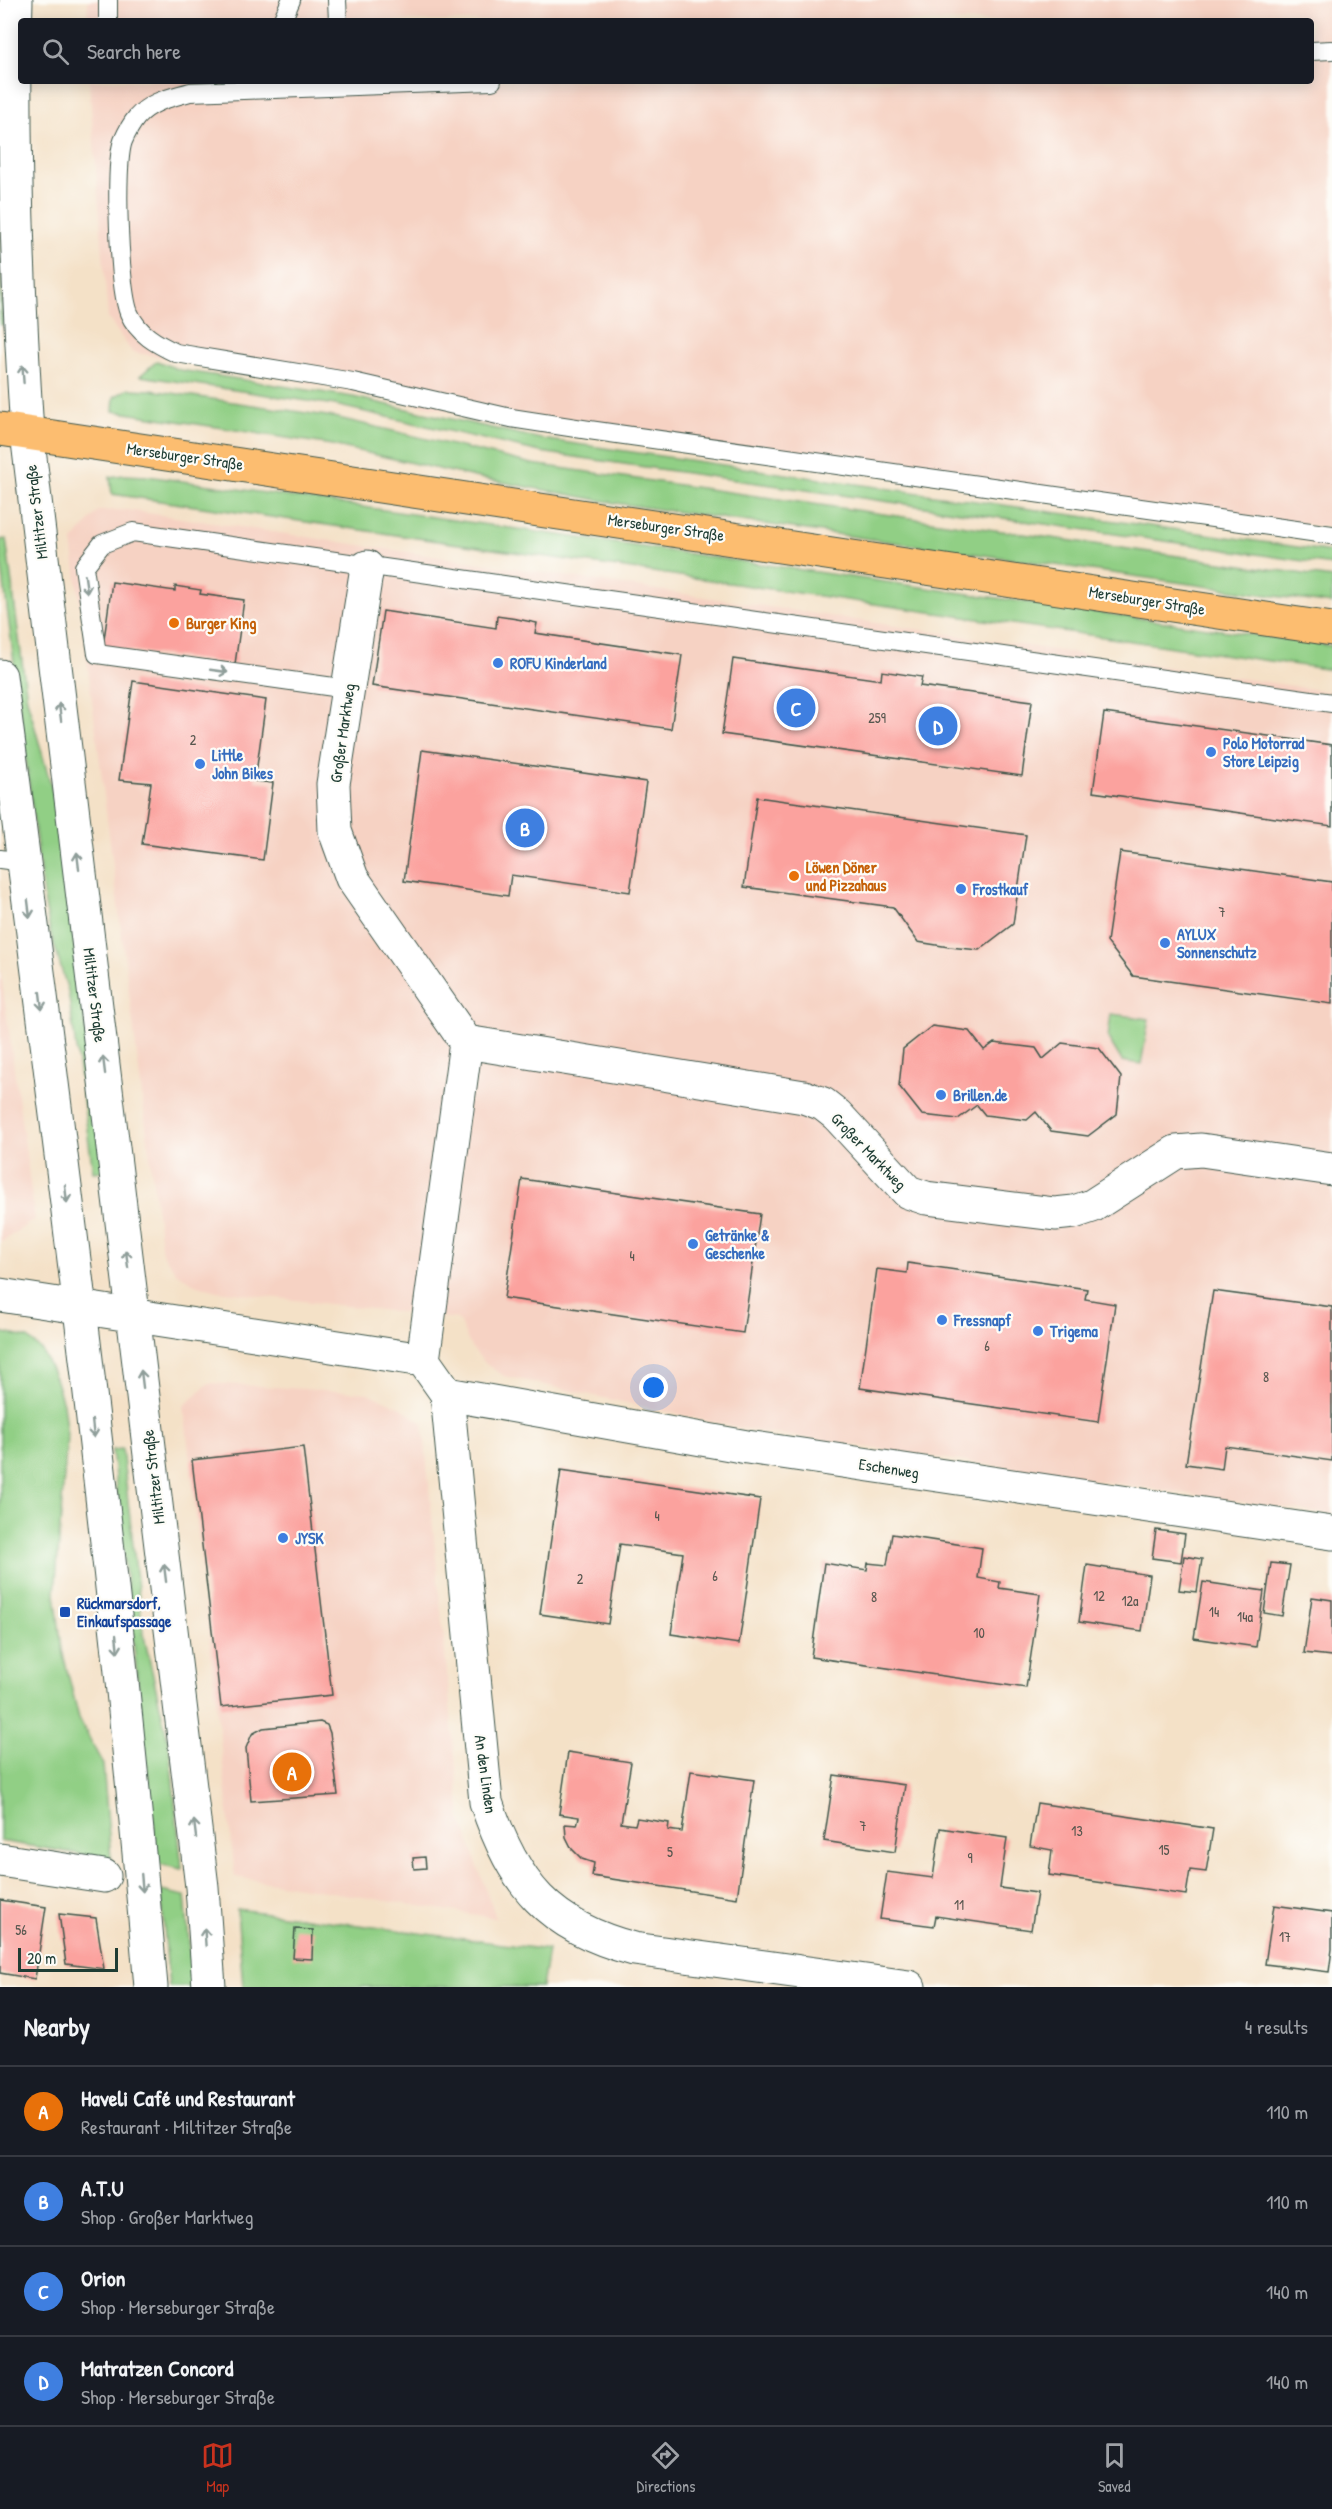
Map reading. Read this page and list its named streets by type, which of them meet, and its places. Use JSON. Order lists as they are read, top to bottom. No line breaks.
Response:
{"streets":{"main road":["Merseburger Straße"],"street":["Miltitzer Straße","Großer Marktweg","Eschenweg","An den Linden"]},"crossings":[["Merseburger Straße","Miltitzer Straße"],["Eschenweg","An den Linden"]],"places":{"other":["Burger King","ROFU Kinderland","Polo Motorrad Store Leipzig","Little John Bikes","Löwen Döner und Pizzahaus","Frostkauf","AYLUX Sonnenschutz","Brillen.de","Getränke & Geschenke","Fressnapf","Trigema","JYSK"],"transit":["Rückmarsdorf, Einkaufspassage"]},"house_numbers":["259","2","7","4","6","8","4","6","2","12","8","12a","14","14a","10","7","13","15","5","9","11","56","17"],"scale_bar":"20 m","page":{"search":"Search here","pins":["C","D","B","A"],"scale":"20 m","heading":["Nearby","4 results"],"list":[{"mark":"A","name":"Haveli Café und Restaurant","note":"Restaurant · Miltitzer Straße","value":"110 m"},{"mark":"B","name":"A.T.U","note":"Shop · Großer Marktweg","value":"110 m"},{"mark":"C","name":"Orion","note":"Shop · Merseburger Straße","value":"140 m"},{"mark":"D","name":"Matratzen Concord","note":"Shop · Merseburger Straße","value":"140 m"}],"nav":["Map","Directions","Saved"]}}
